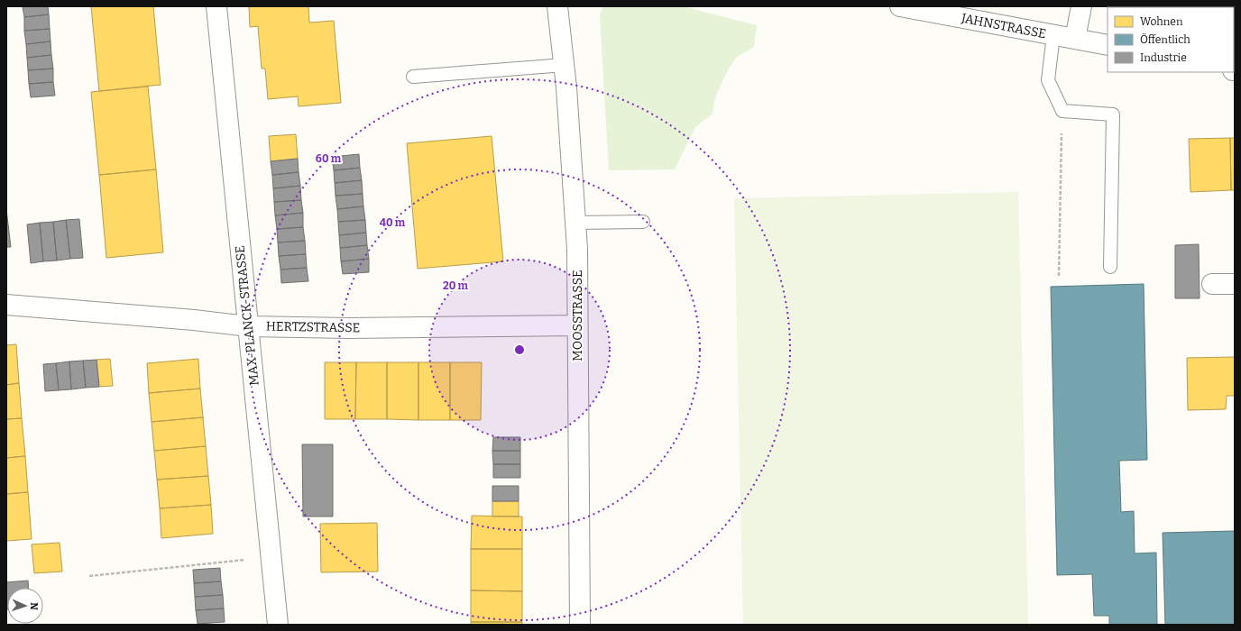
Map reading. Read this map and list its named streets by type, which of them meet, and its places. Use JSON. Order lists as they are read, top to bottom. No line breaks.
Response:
{"streets":{"street":["JAHNSTRASSE","MAX-PLANCK-STRASSE","MOOSSTRASSE","HERTZSTRASSE"]},"crossings":[["MAX-PLANCK-STRASSE","HERTZSTRASSE"],["MOOSSTRASSE","HERTZSTRASSE"]],"legend":["Wohnen","Öffentlich","Industrie"],"north":"right","rings":["60 m","40 m","20 m"]}
